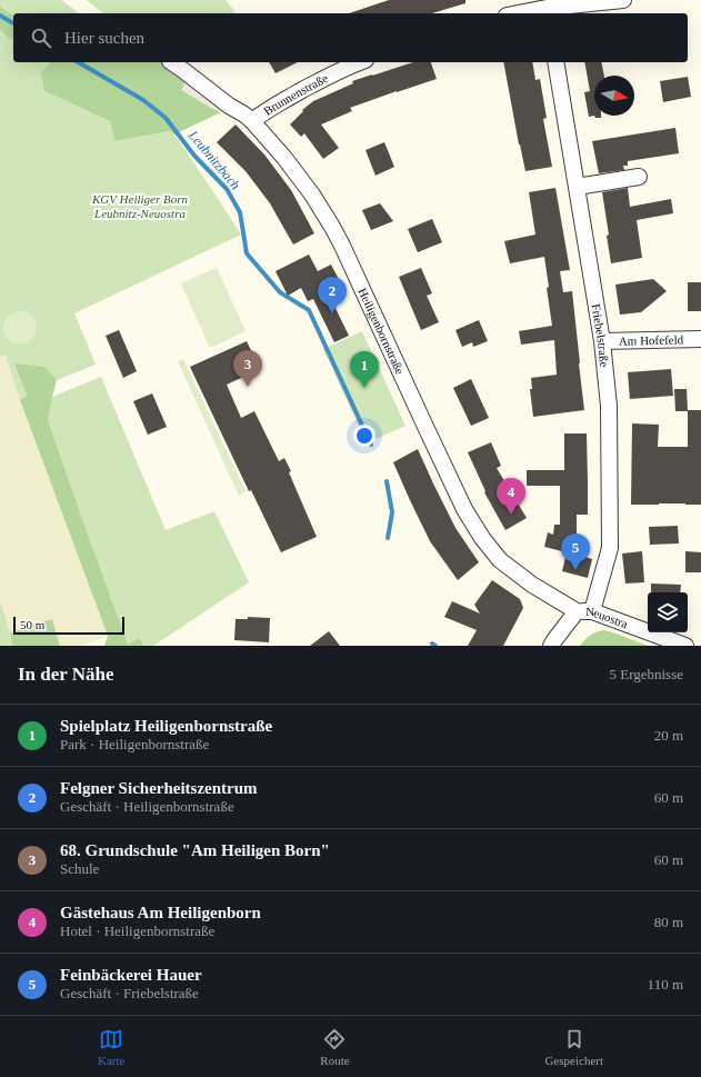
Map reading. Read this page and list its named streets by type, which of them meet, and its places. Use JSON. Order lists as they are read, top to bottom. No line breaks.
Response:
{"streets":{"street":["Brunnenstraße","Heiligenbornstraße","Friebelstraße","Am Hofefeld","Neuostra"]},"crossings":[["Brunnenstraße","Heiligenbornstraße"],["Heiligenbornstraße","Neuostra"],["Friebelstraße","Am Hofefeld"],["Friebelstraße","Neuostra"]],"water":["Leubnitzbach"],"parks":["KGV Heiliger Born Leubnitz-Neuostra"],"scale_bar":"50 m","north":"right","page":{"search":"Hier suchen","pins":["2","3","1","4","5"],"scale":"50 m","heading":["In der Nähe","5 Ergebnisse"],"list":[{"mark":"1","name":"Spielplatz Heiligenbornstraße","note":"Park · Heiligenbornstraße","value":"20 m"},{"mark":"2","name":"Felgner Sicherheitszentrum","note":"Geschäft · Heiligenbornstraße","value":"60 m"},{"mark":"3","name":"68. Grundschule \"Am Heiligen Born\"","note":"Schule","value":"60 m"},{"mark":"4","name":"Gästehaus Am Heiligenborn","note":"Hotel · Heiligenbornstraße","value":"80 m"},{"mark":"5","name":"Feinbäckerei Hauer","note":"Geschäft · Friebelstraße","value":"110 m"}],"nav":["Karte","Route","Gespeichert"]}}
